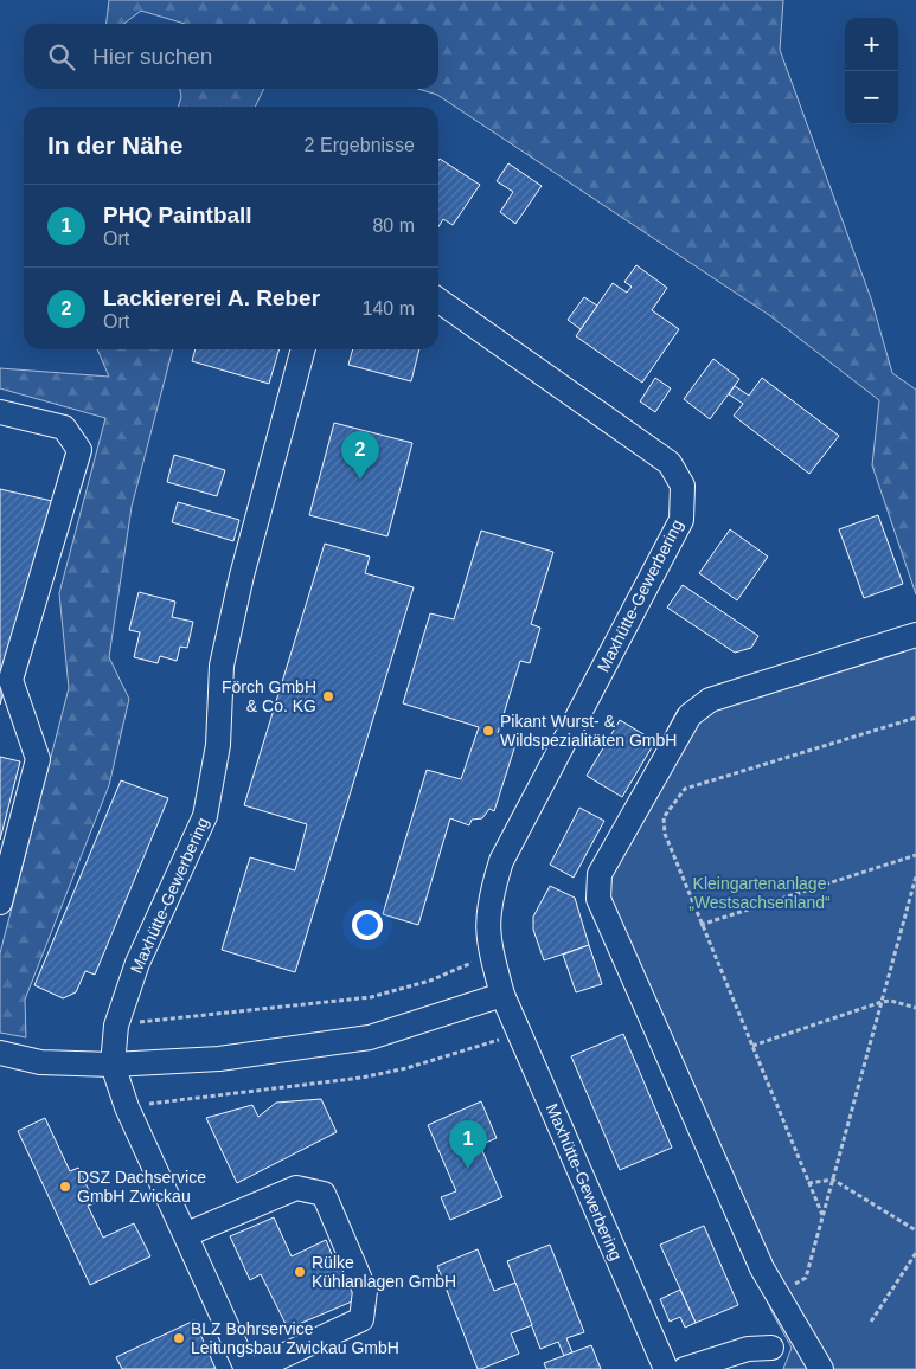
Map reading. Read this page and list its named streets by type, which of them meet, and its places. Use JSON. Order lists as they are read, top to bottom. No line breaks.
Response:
{"streets":{"street":["Maxhütte-Gewerbering"]},"parks":["Kleingartenanlage „Westsachsenland“"],"places":["Förch GmbH & Co. KG","Pikant Wurst- & Wildspezialitäten GmbH","DSZ Dachservice GmbH Zwickau","Rülke Kühlanlagen GmbH","BLZ Bohrservice Leitungsbau Zwickau GmbH"],"page":{"map_buttons":["+","−"],"search":"Hier suchen","heading":["In der Nähe","2 Ergebnisse"],"list":[{"mark":"1","name":"PHQ Paintball","note":"Ort","value":"80 m"},{"mark":"2","name":"Lackiererei A. Reber","note":"Ort","value":"140 m"}],"pins":["2","1"]}}
